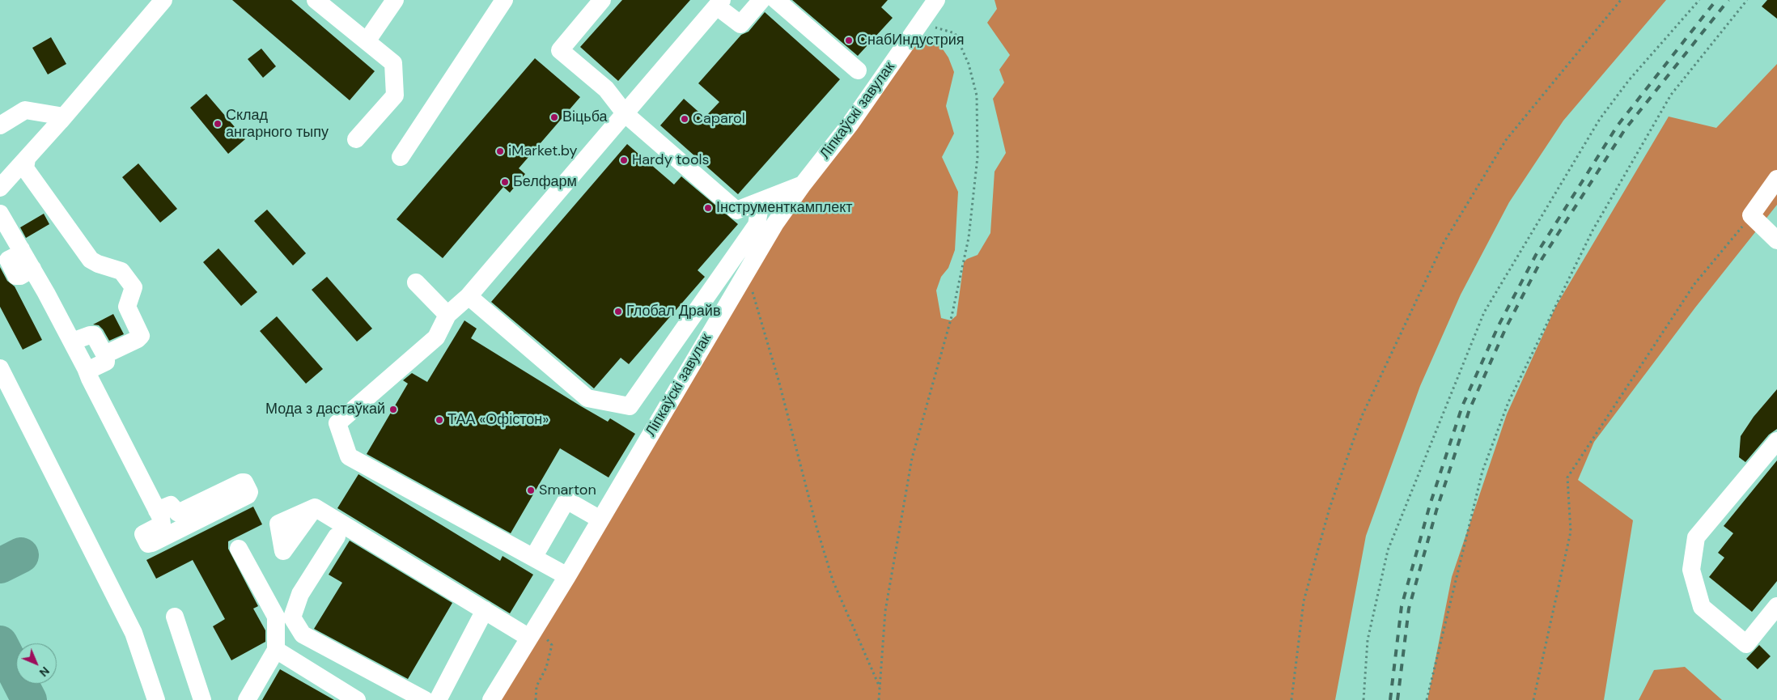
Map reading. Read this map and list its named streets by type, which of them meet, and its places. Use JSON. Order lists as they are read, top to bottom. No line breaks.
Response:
{"streets":{"street":["Ліпкаўскі завулак"]},"places":["СнабИндустрия","Віцьба","Caparol","Склад ангарного тыпу","iMarket.by","Hardy tools","Белфарм","Інструменткамплект","Глобал Драйв","Мода з дастаўкай","ТАА «Офістон»","Smarton"],"north":"bottom right"}
